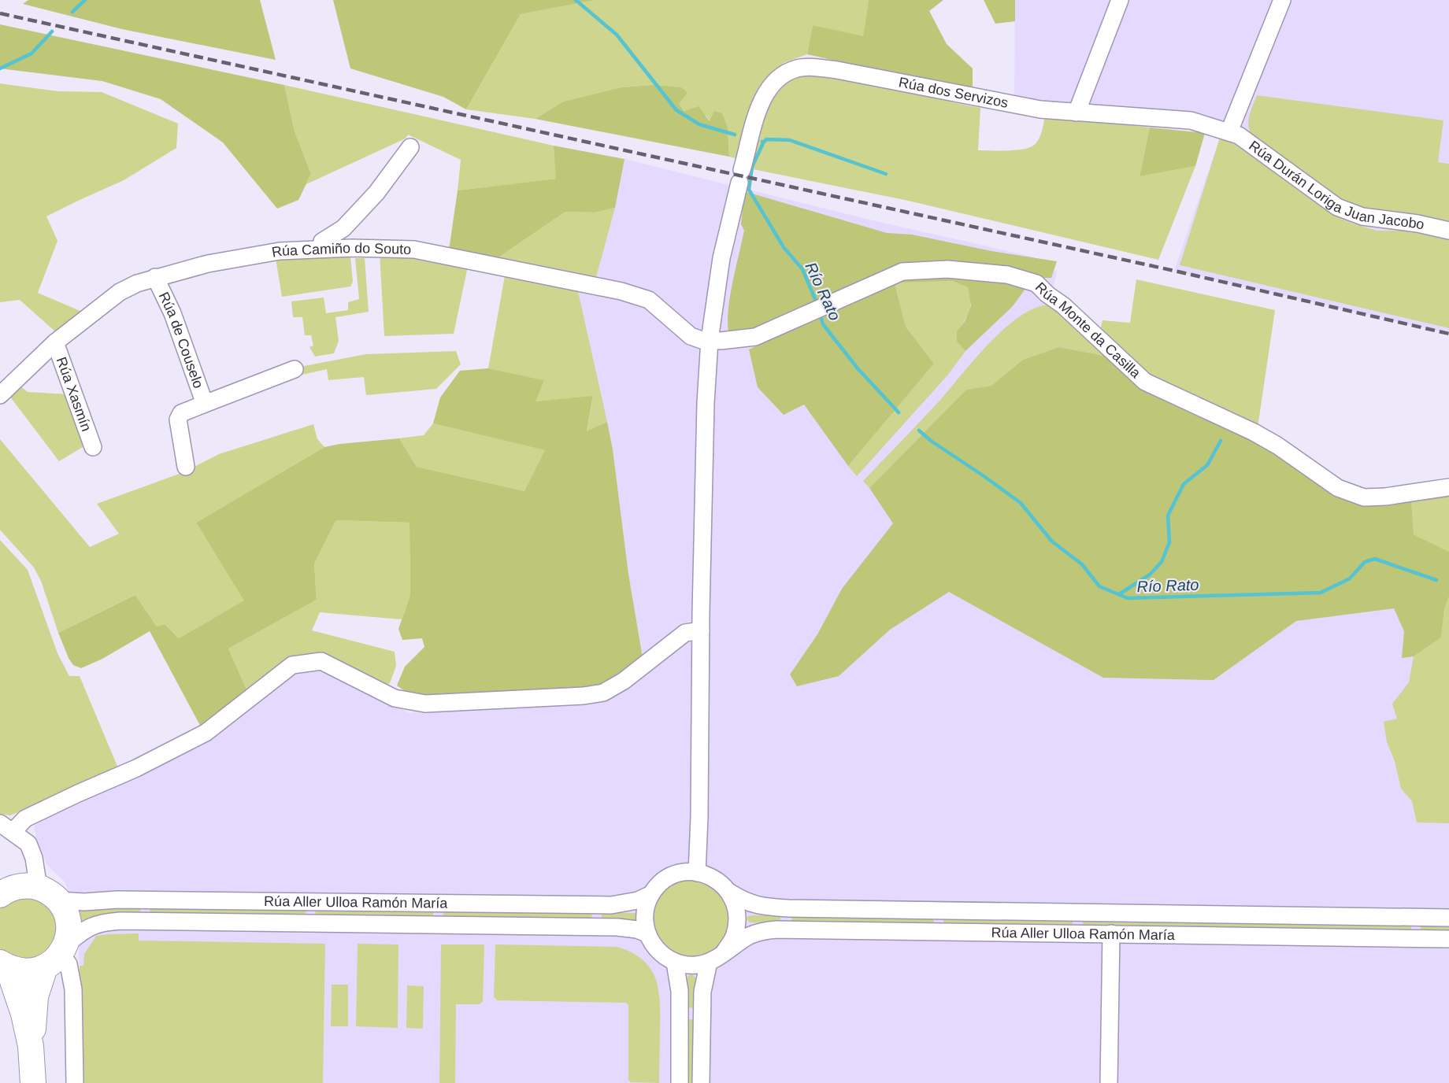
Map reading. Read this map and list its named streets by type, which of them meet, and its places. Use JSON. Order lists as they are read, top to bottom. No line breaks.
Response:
{"streets":{"street":["Rúa dos Servizos","Rúa Durán Loriga Juan Jacobo","Rúa Camiño do Souto","Rúa Monte da Casilla","Rúa de Couselo","Rúa Xasmín","Rúa Aller Ulloa Ramón María"]},"crossings":[["Rúa dos Servizos","Rúa Durán Loriga Juan Jacobo"],["Rúa dos Servizos","Rúa Camiño do Souto"],["Rúa dos Servizos","Rúa Monte da Casilla"],["Rúa dos Servizos","Rúa Aller Ulloa Ramón María"],["Rúa Camiño do Souto","Rúa Monte da Casilla"],["Rúa Camiño do Souto","Rúa de Couselo"],["Rúa Camiño do Souto","Rúa Xasmín"]],"water":["Río Rato"]}
